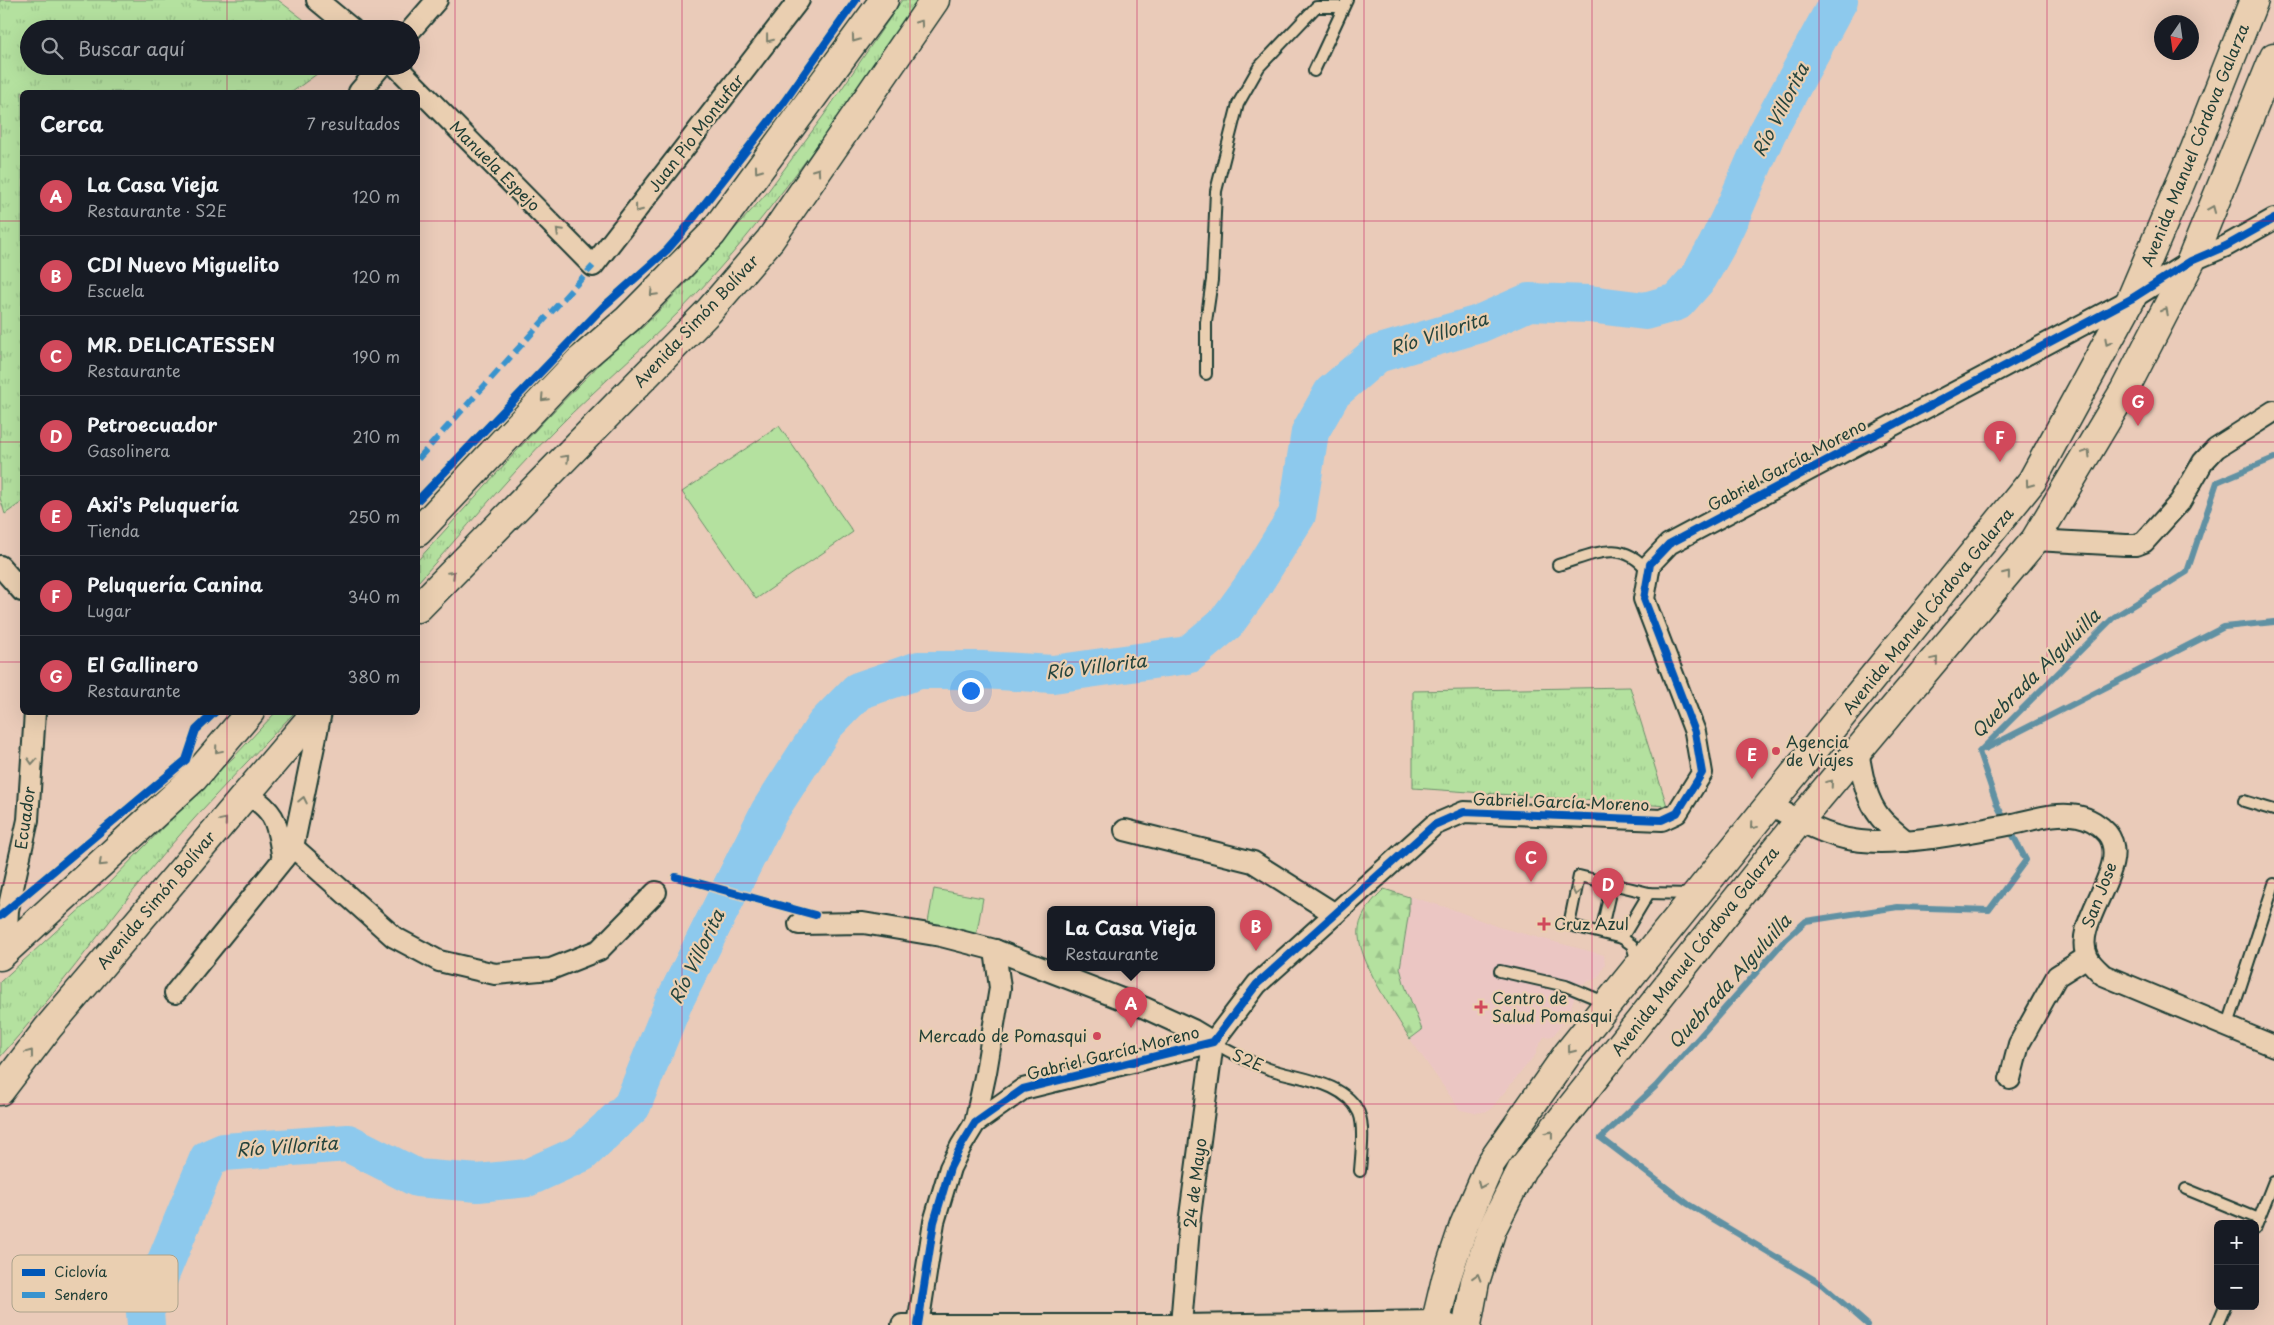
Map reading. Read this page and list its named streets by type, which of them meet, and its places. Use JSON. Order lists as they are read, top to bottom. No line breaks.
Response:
{"streets":{"main road":["Avenida Manuel Córdova Galarza","Avenida Simón Bolívar"],"street":["Juan Pio Montufar","Manuela Espejo","Gabriel García Moreno","Ecuador","San Jose","S2E","24 de Mayo"]},"crossings":[["Juan Pio Montufar","Manuela Espejo"],["Avenida Manuel Córdova Galarza","Gabriel García Moreno"],["Avenida Manuel Córdova Galarza","San Jose"],["Gabriel García Moreno","S2E"],["Gabriel García Moreno","24 de Mayo"],["S2E","24 de Mayo"]],"one_way":["Juan Pio Montufar","Manuela Espejo","Ecuador"],"water":["Río Villorita","Quebrada Alguluilla"],"places":{"other":["Agencia de Viajes","Mercado de Pomasqui"],"health":["Cruz Azul","Centro de Salud Pomasqui"]},"legend":["Ciclovía","Sendero"],"north":"bottom","page":{"search":"Buscar aquí","heading":["Cerca","7 resultados"],"list":[{"mark":"A","name":"La Casa Vieja","note":"Restaurante · S2E","value":"120 m"},{"mark":"B","name":"CDI Nuevo Miguelito","note":"Escuela","value":"120 m"},{"mark":"C","name":"MR. DELICATESSEN","note":"Restaurante","value":"190 m"},{"mark":"D","name":"Petroecuador","note":"Gasolinera","value":"210 m"},{"mark":"E","name":"Axi's Peluquería","note":"Tienda","value":"250 m"},{"mark":"F","name":"Peluquería Canina","note":"Lugar","value":"340 m"},{"mark":"G","name":"El Gallinero","note":"Restaurante","value":"380 m"}],"pins":["G","F","E","C","D","B","A"],"popup":["La Casa Vieja","Restaurante"],"map_buttons":["+","−"]}}
